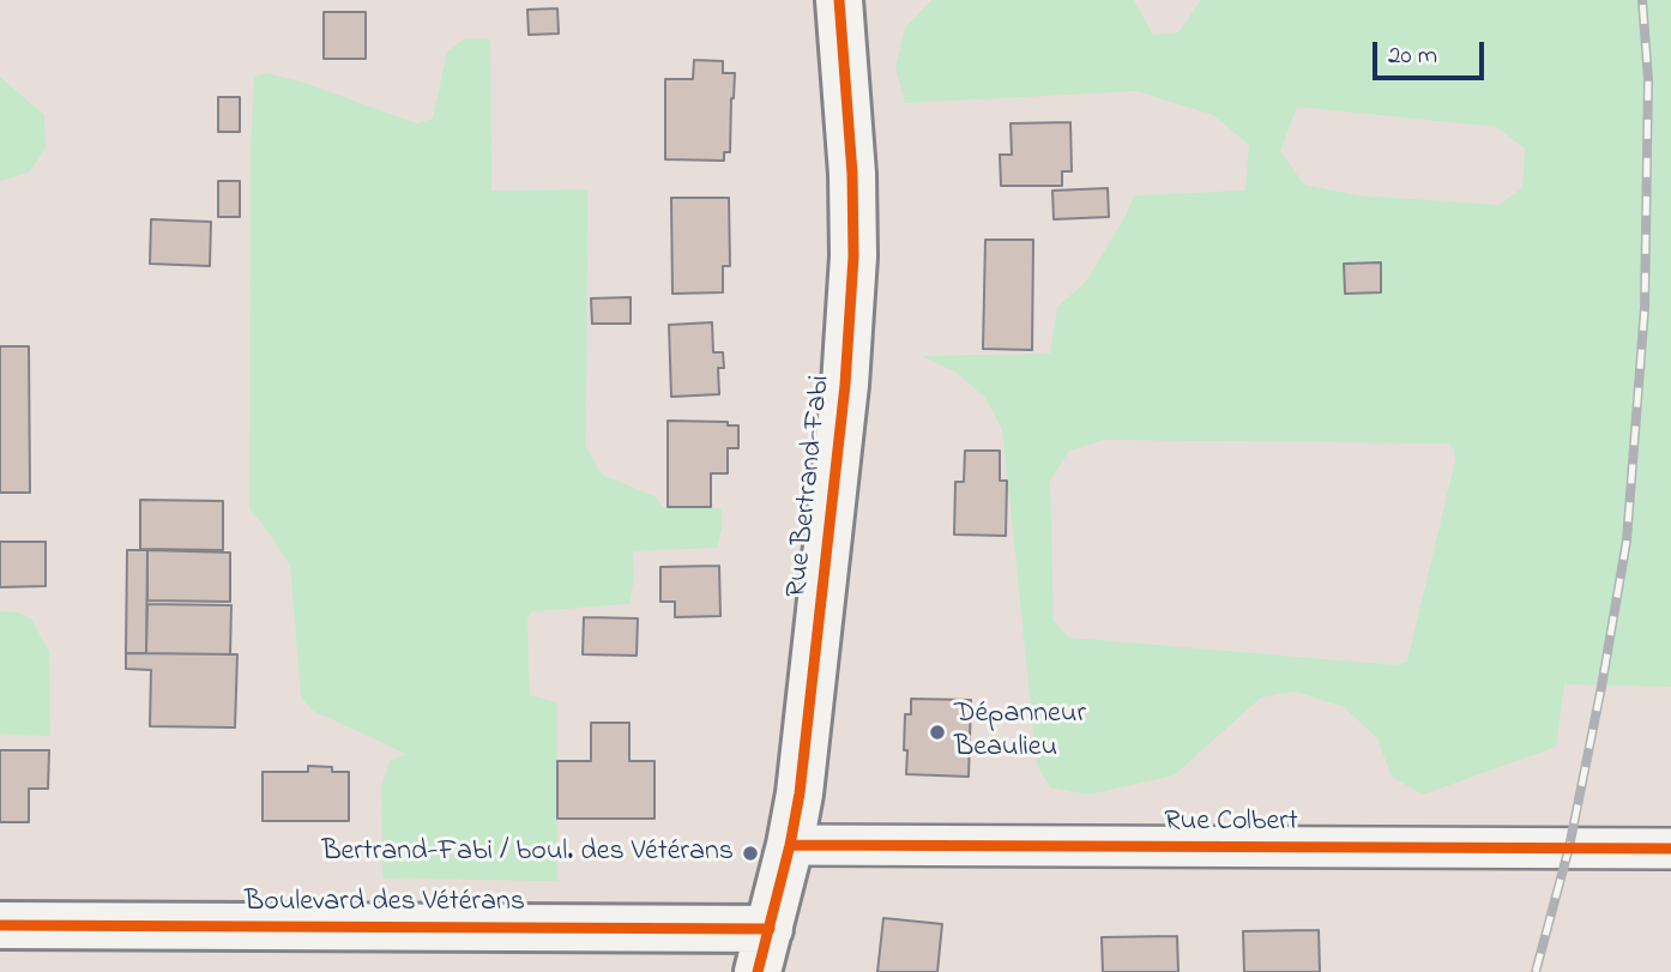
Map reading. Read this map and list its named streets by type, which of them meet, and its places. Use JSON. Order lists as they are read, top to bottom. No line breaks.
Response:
{"streets":{"street":["Rue Bertrand-Fabi","Rue Colbert","Boulevard des Vétérans"]},"crossings":[["Rue Bertrand-Fabi","Rue Colbert"],["Rue Bertrand-Fabi","Boulevard des Vétérans"]],"places":["Dépanneur Beaulieu","Bertrand-Fabi / boul. des Vétérans"],"scale_bar":"20 m"}
